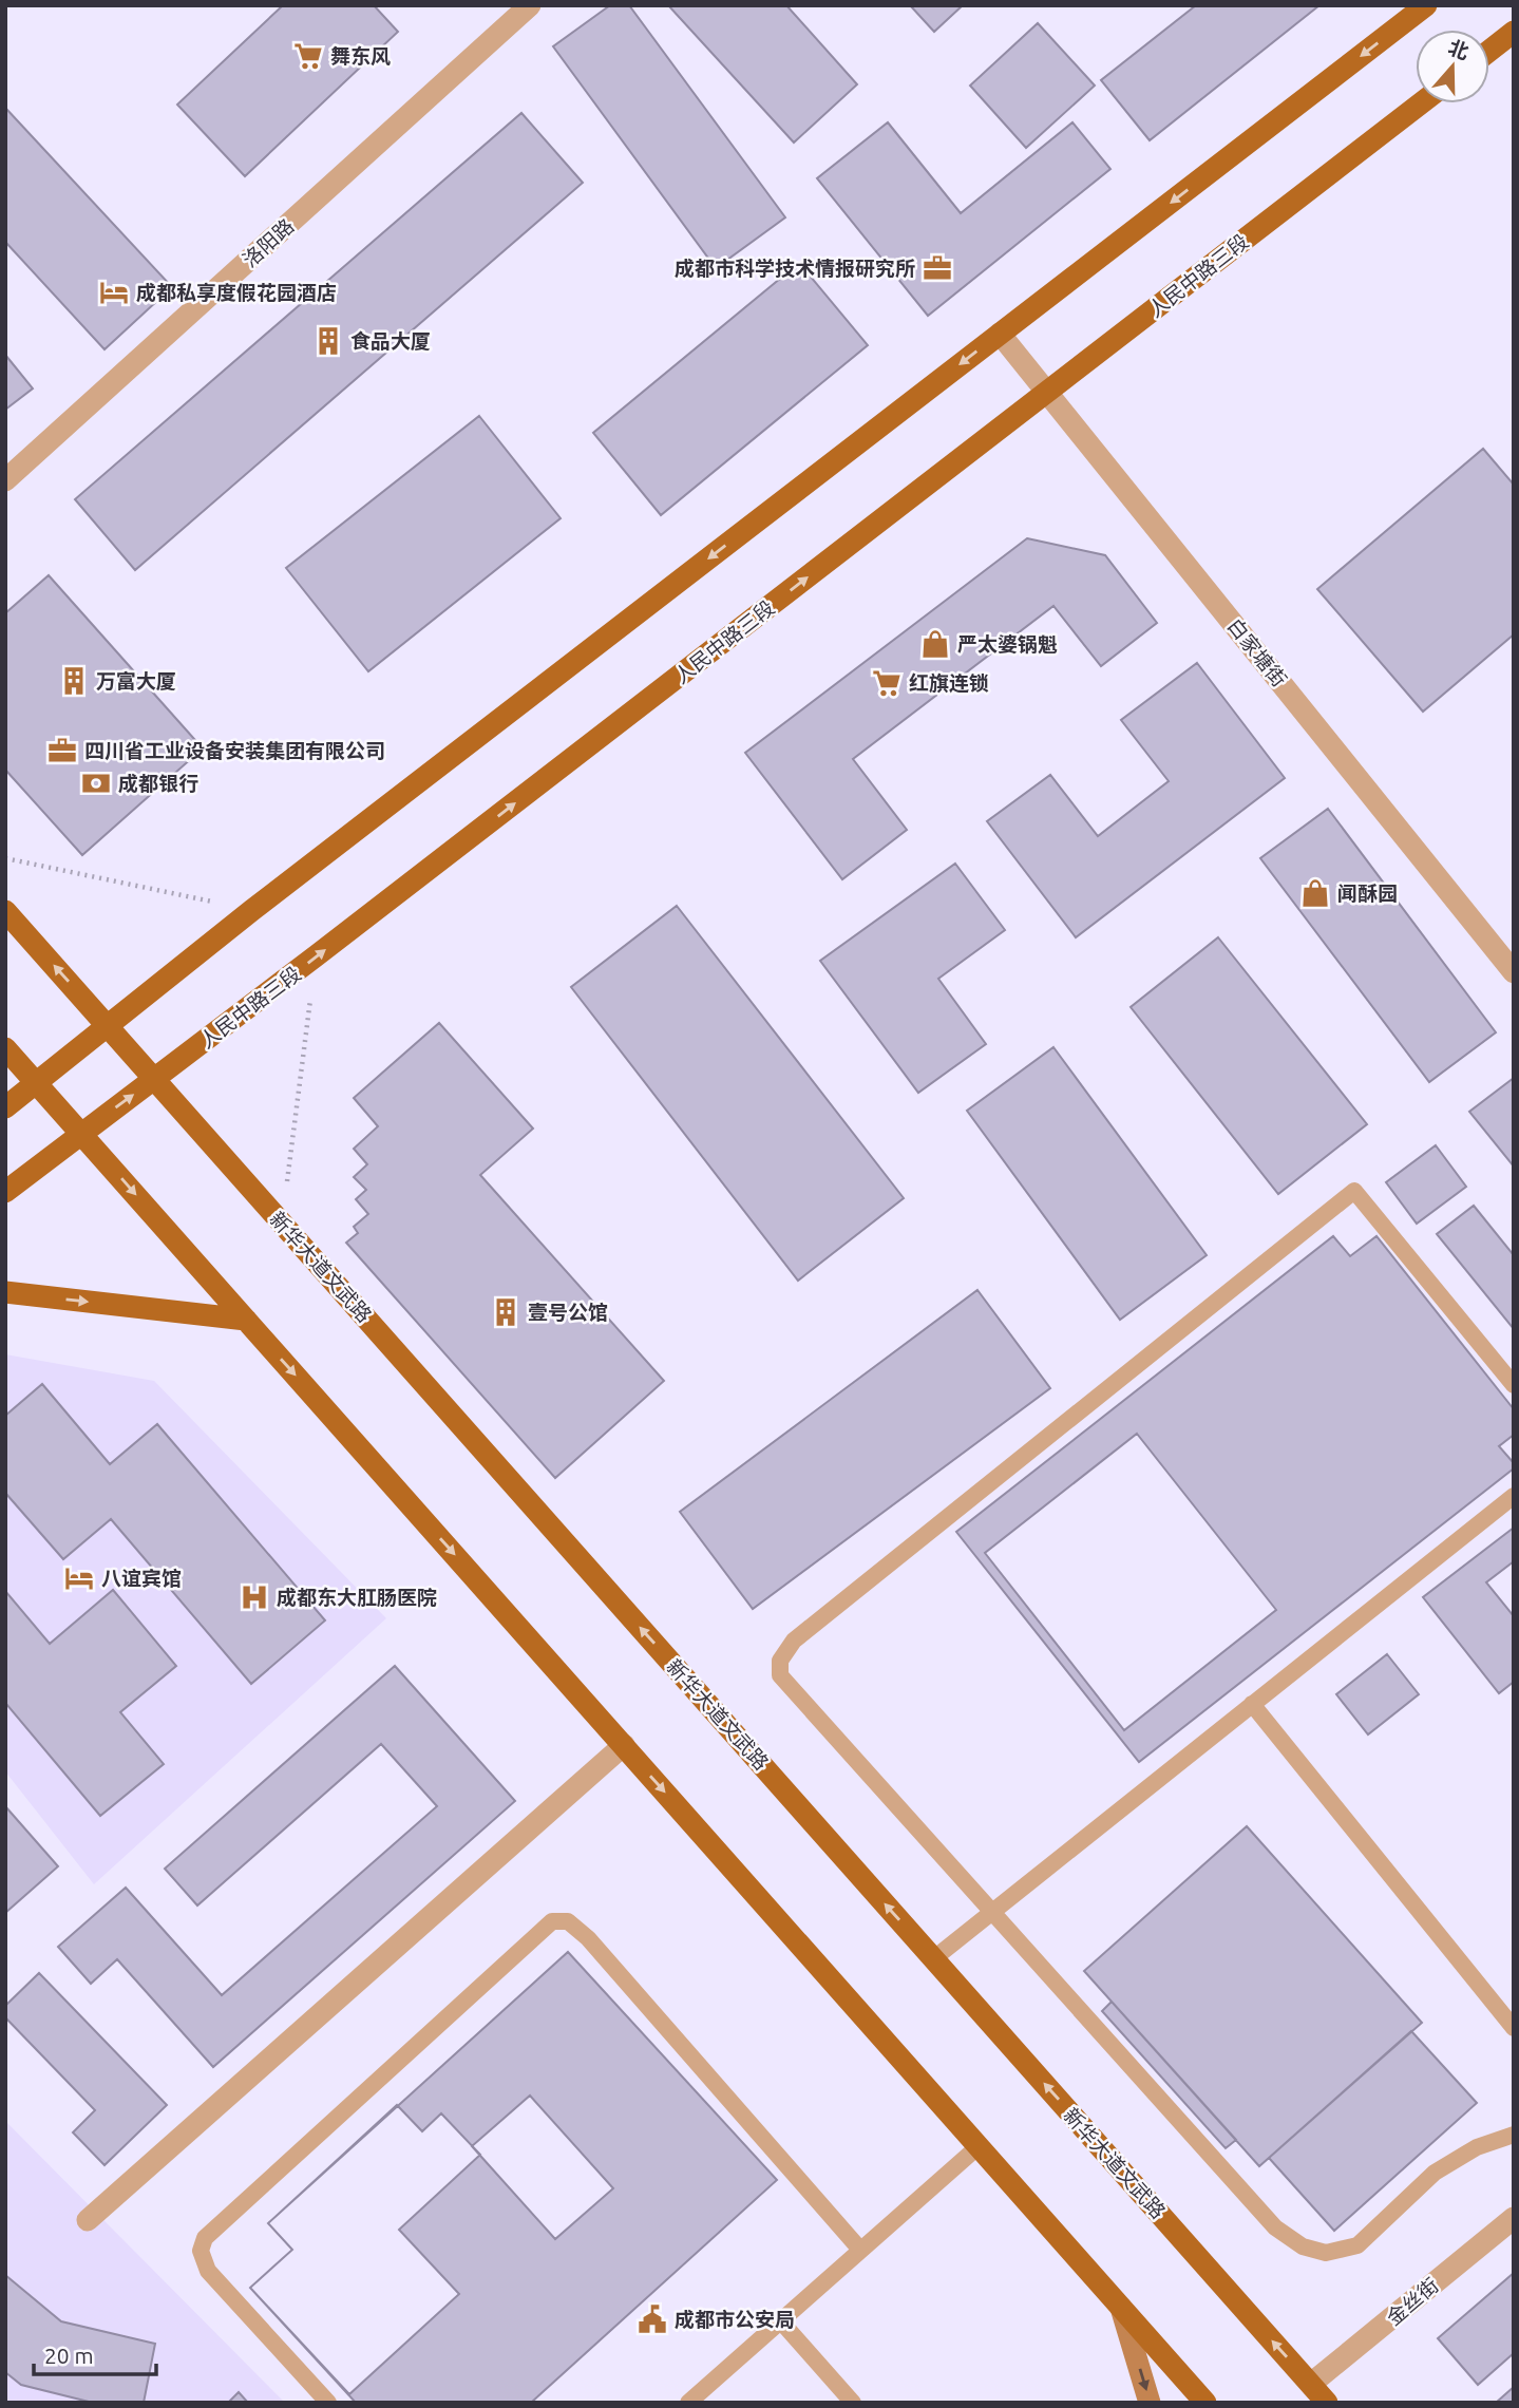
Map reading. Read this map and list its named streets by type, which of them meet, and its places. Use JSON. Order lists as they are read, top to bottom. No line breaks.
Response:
{"streets":{"main road":["人民中路三段","新华大道文武路"],"street":["洛阳路","白家塘街","金丝街"]},"crossings":[["人民中路三段","白家塘街"],["人民中路三段","新华大道文武路"],["新华大道文武路","金丝街"]],"places":{"supermarket":["舞东风","红旗连锁"],"office":["成都市科学技术情报研究所","四川省工业设备安装集团有限公司"],"hotel":["成都私享度假花园酒店","八谊宾馆"],"building":["食品大厦","万富大厦","壹号公馆"],"shop":["严太婆锅魁","闻酥园"],"bank":["成都银行"],"hospital":["成都东大肛肠医院"],"public building":["成都市公安局"]},"scale_bar":"20 m","north":"top"}
